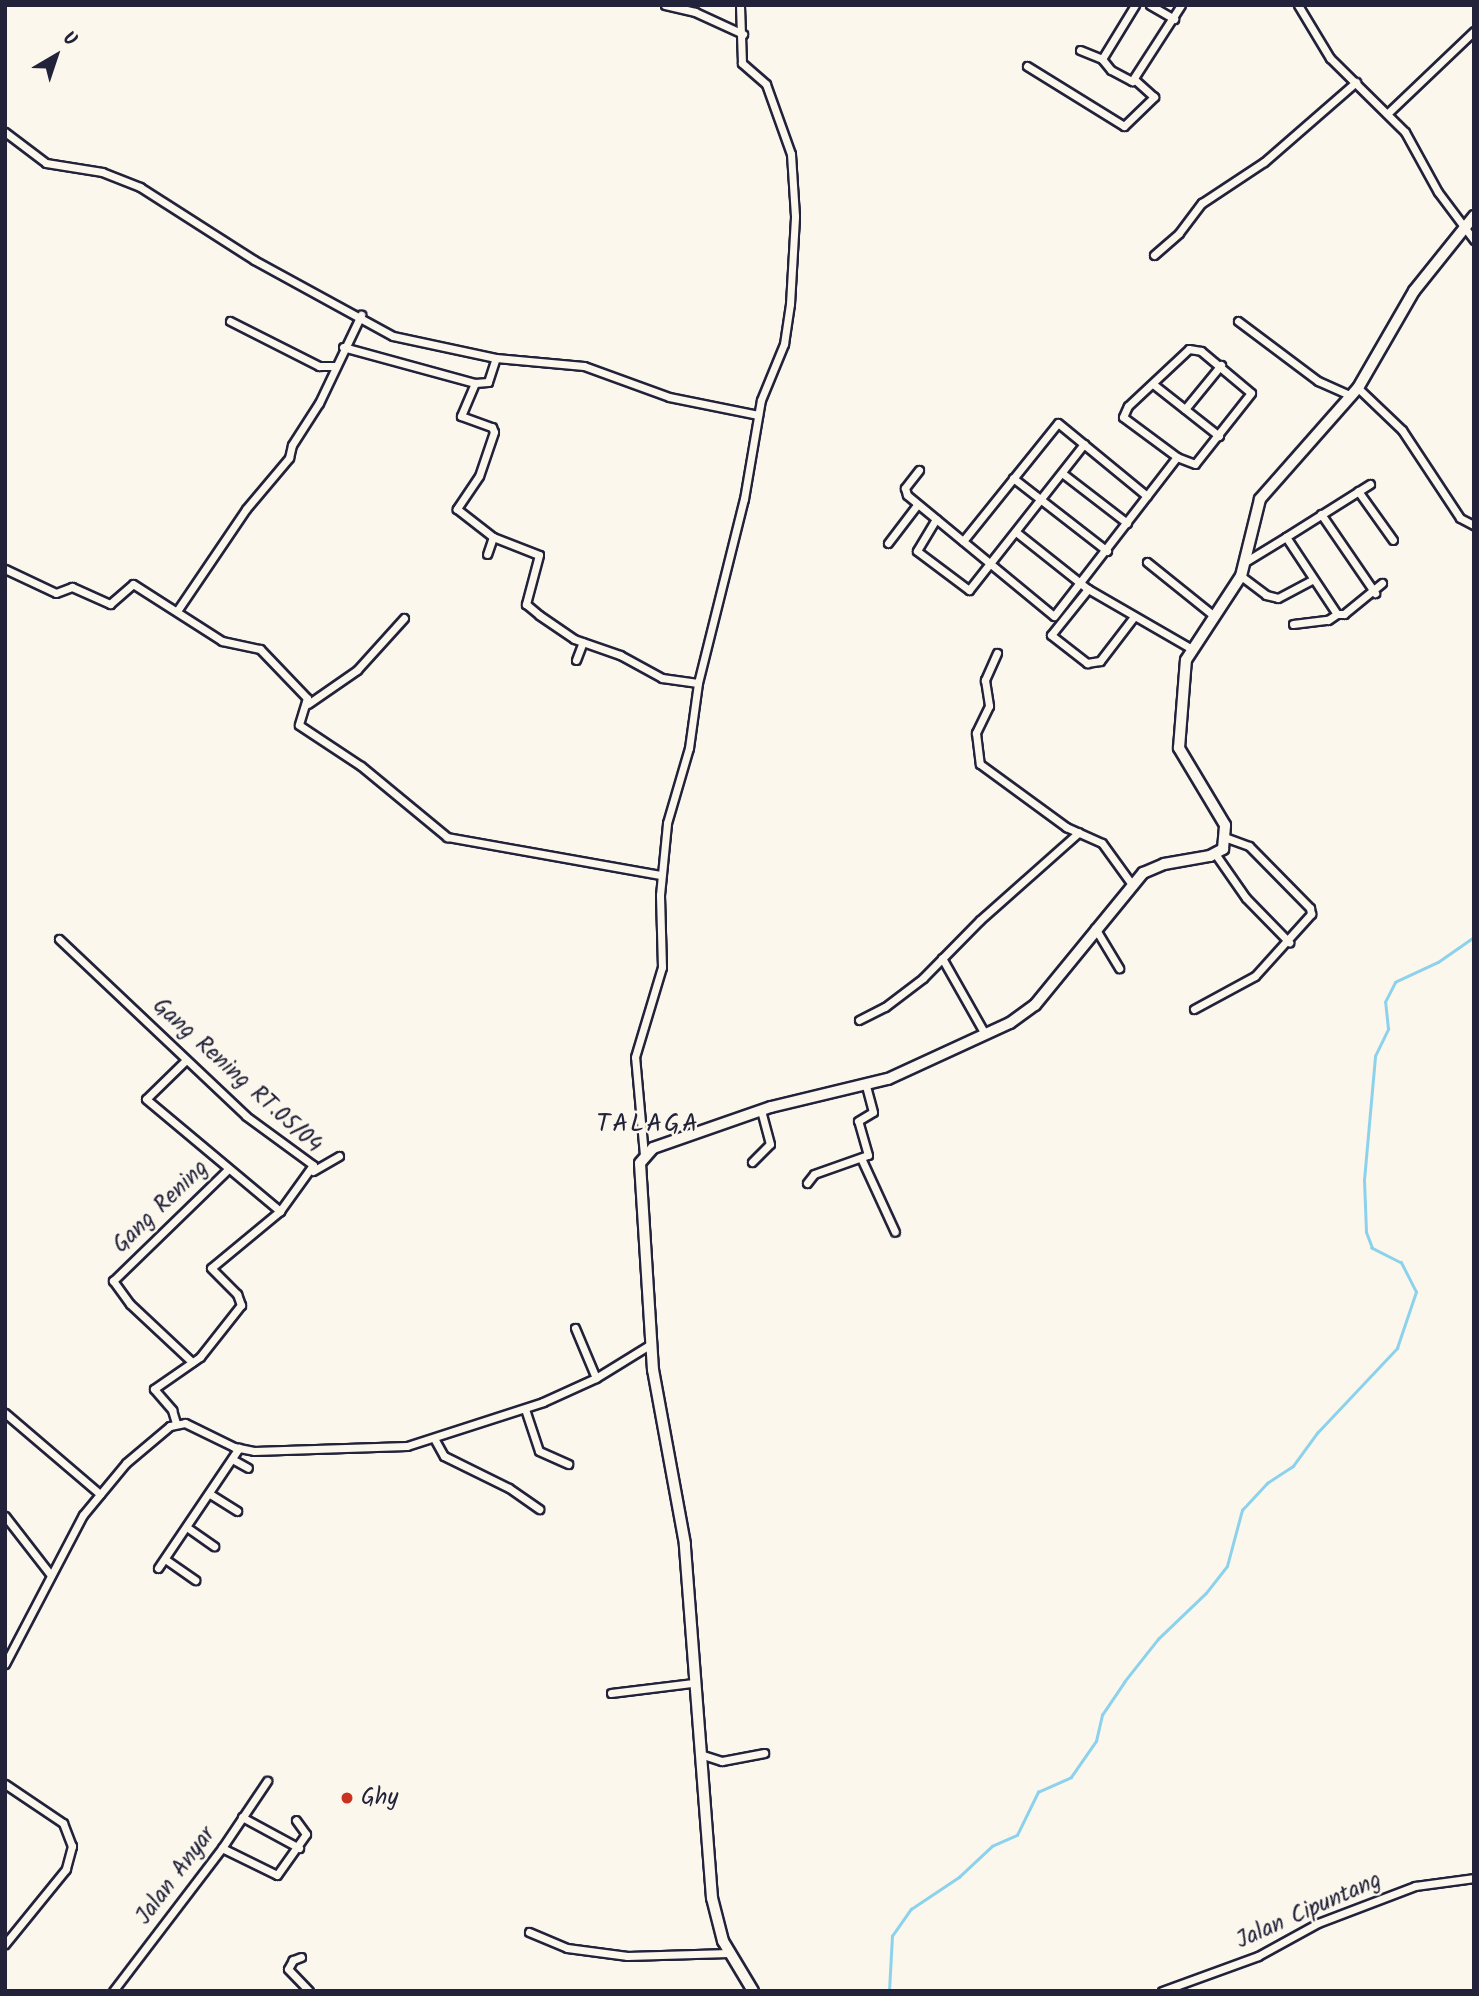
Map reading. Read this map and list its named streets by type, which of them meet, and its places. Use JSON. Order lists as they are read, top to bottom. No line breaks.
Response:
{"streets":{"street":["Gang Rening RT.05/04","Gang Rening","Jalan Anyar","Jalan Cipuntang"]},"crossings":[["Gang Rening RT.05/04","Gang Rening"]],"districts":["TALAGA"],"places":["Ghy"],"north":"top right"}
